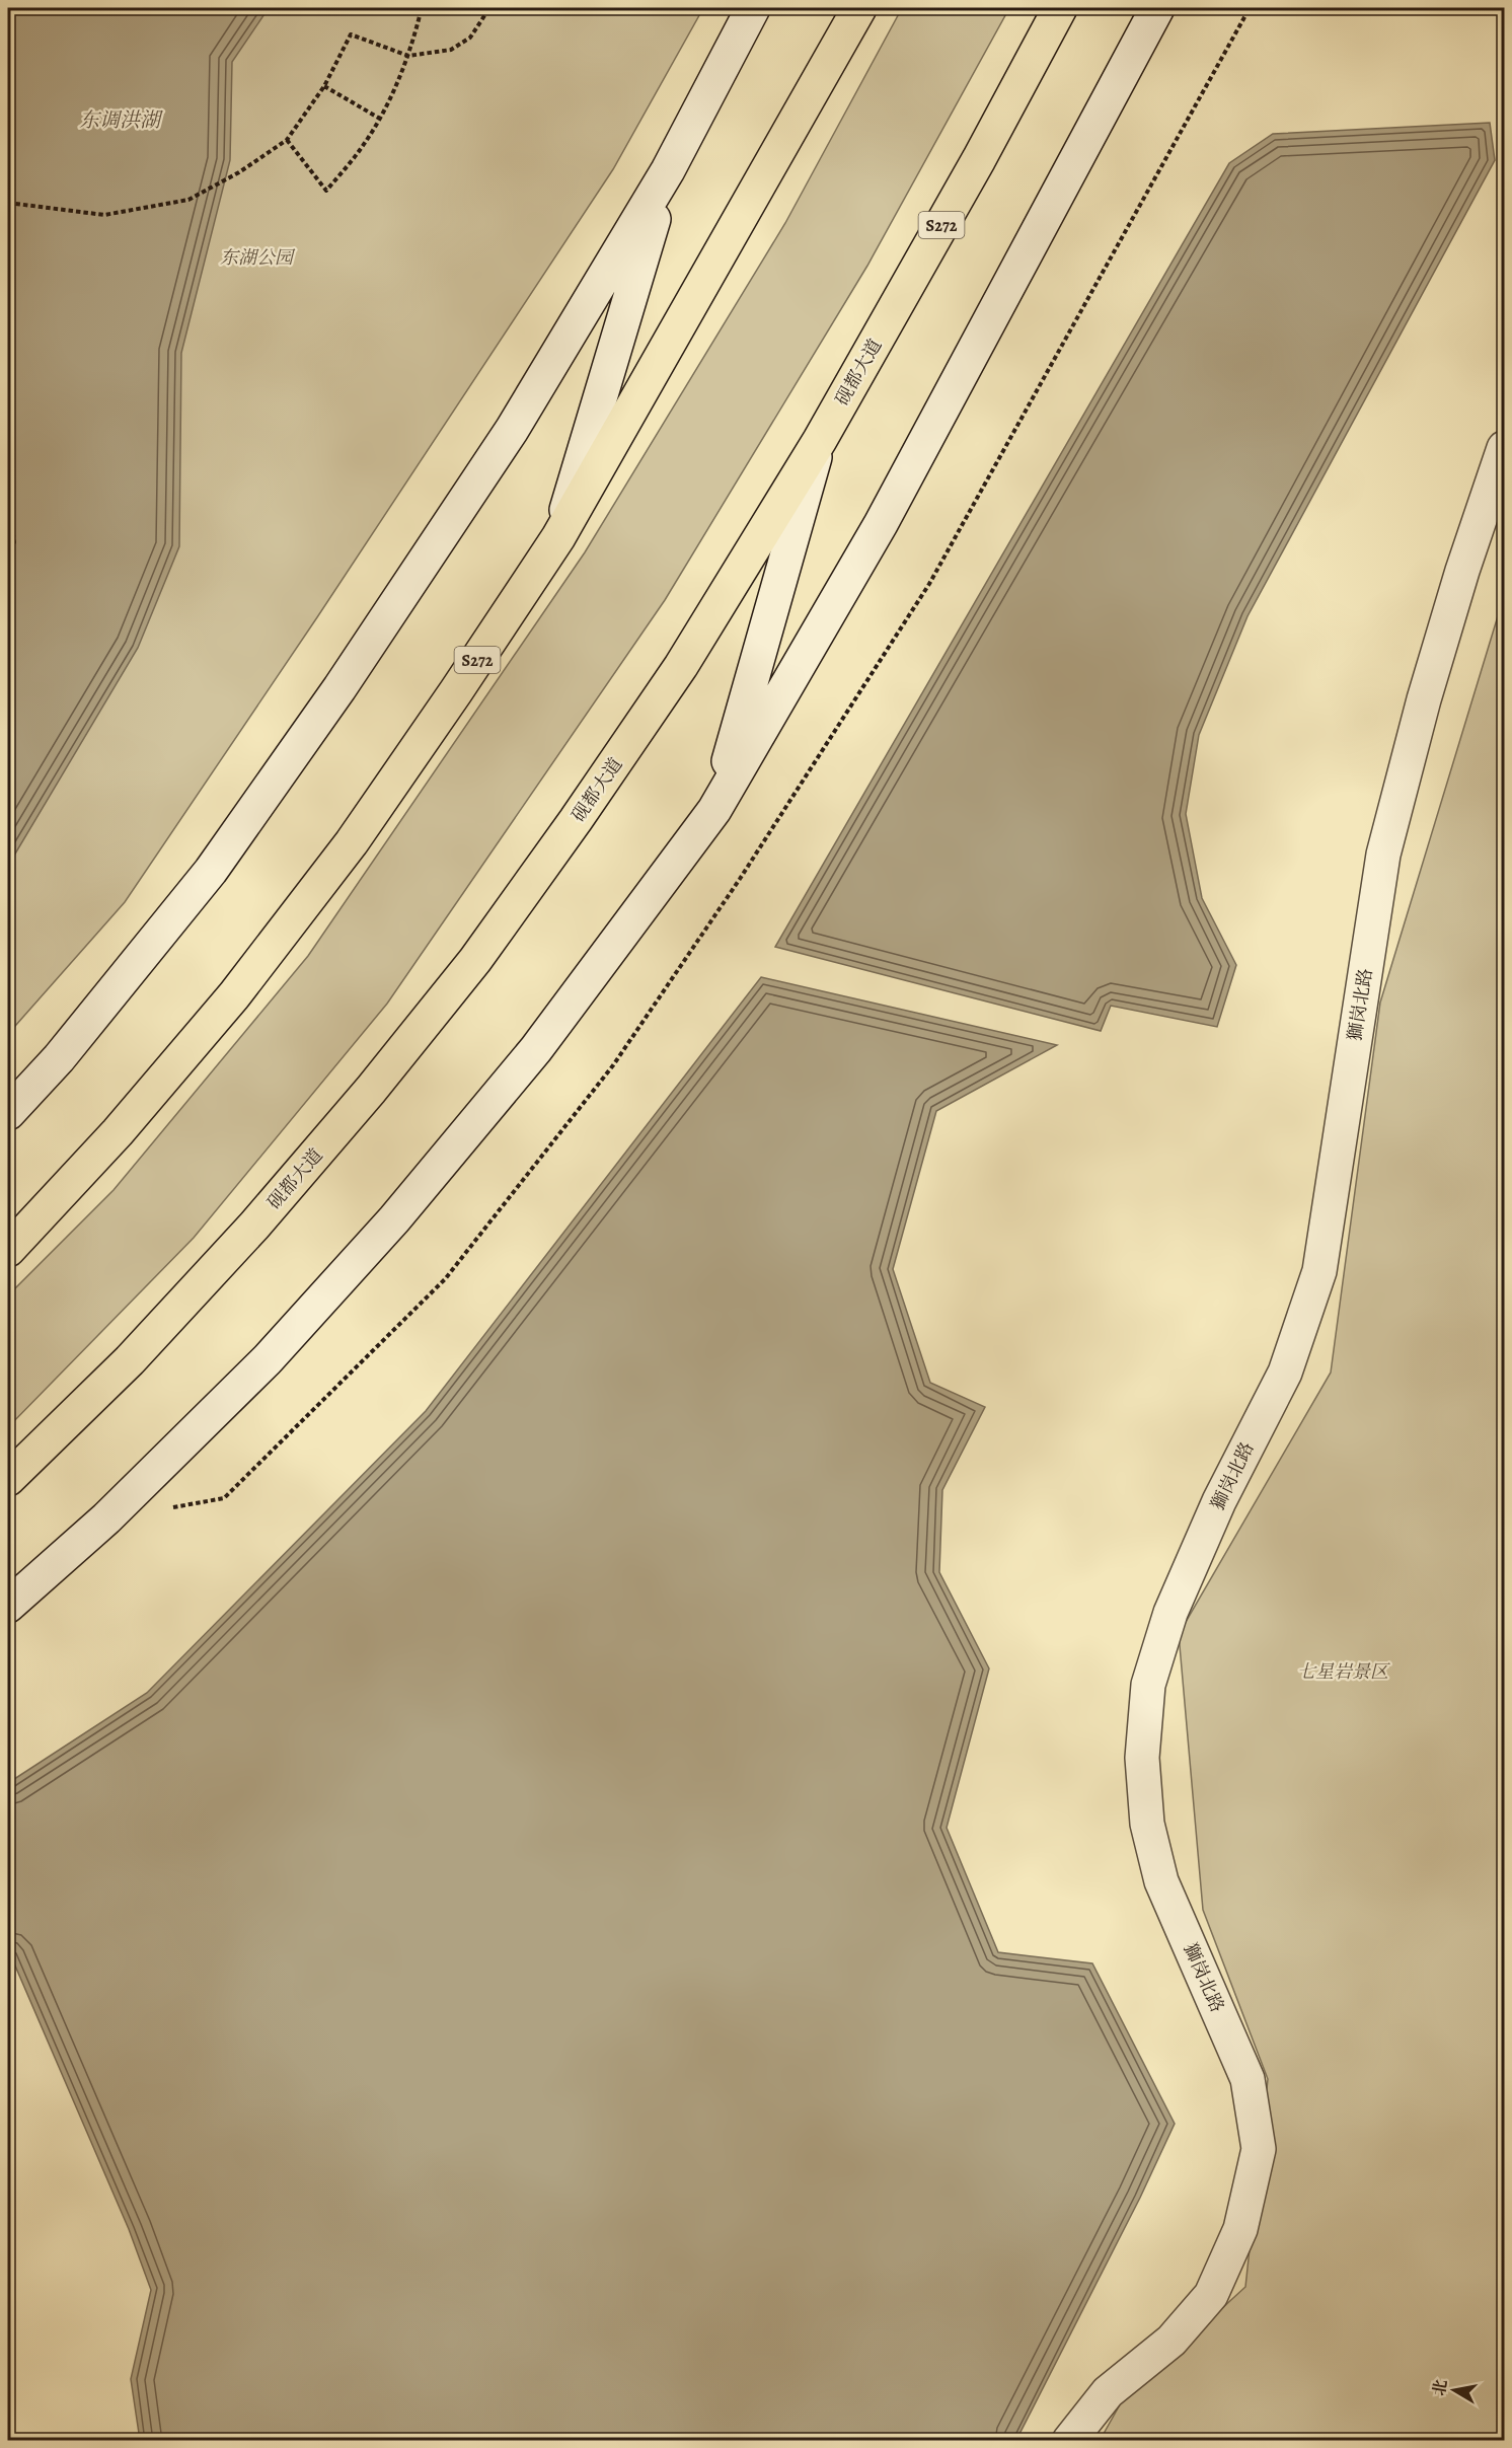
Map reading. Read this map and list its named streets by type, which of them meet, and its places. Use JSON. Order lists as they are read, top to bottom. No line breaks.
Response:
{"streets":{"main road":["S272","砚都大道"],"street":["獅岗北路"]},"water":["东调洪湖"],"parks":["东湖公园","七星岩景区"],"north":"left"}
